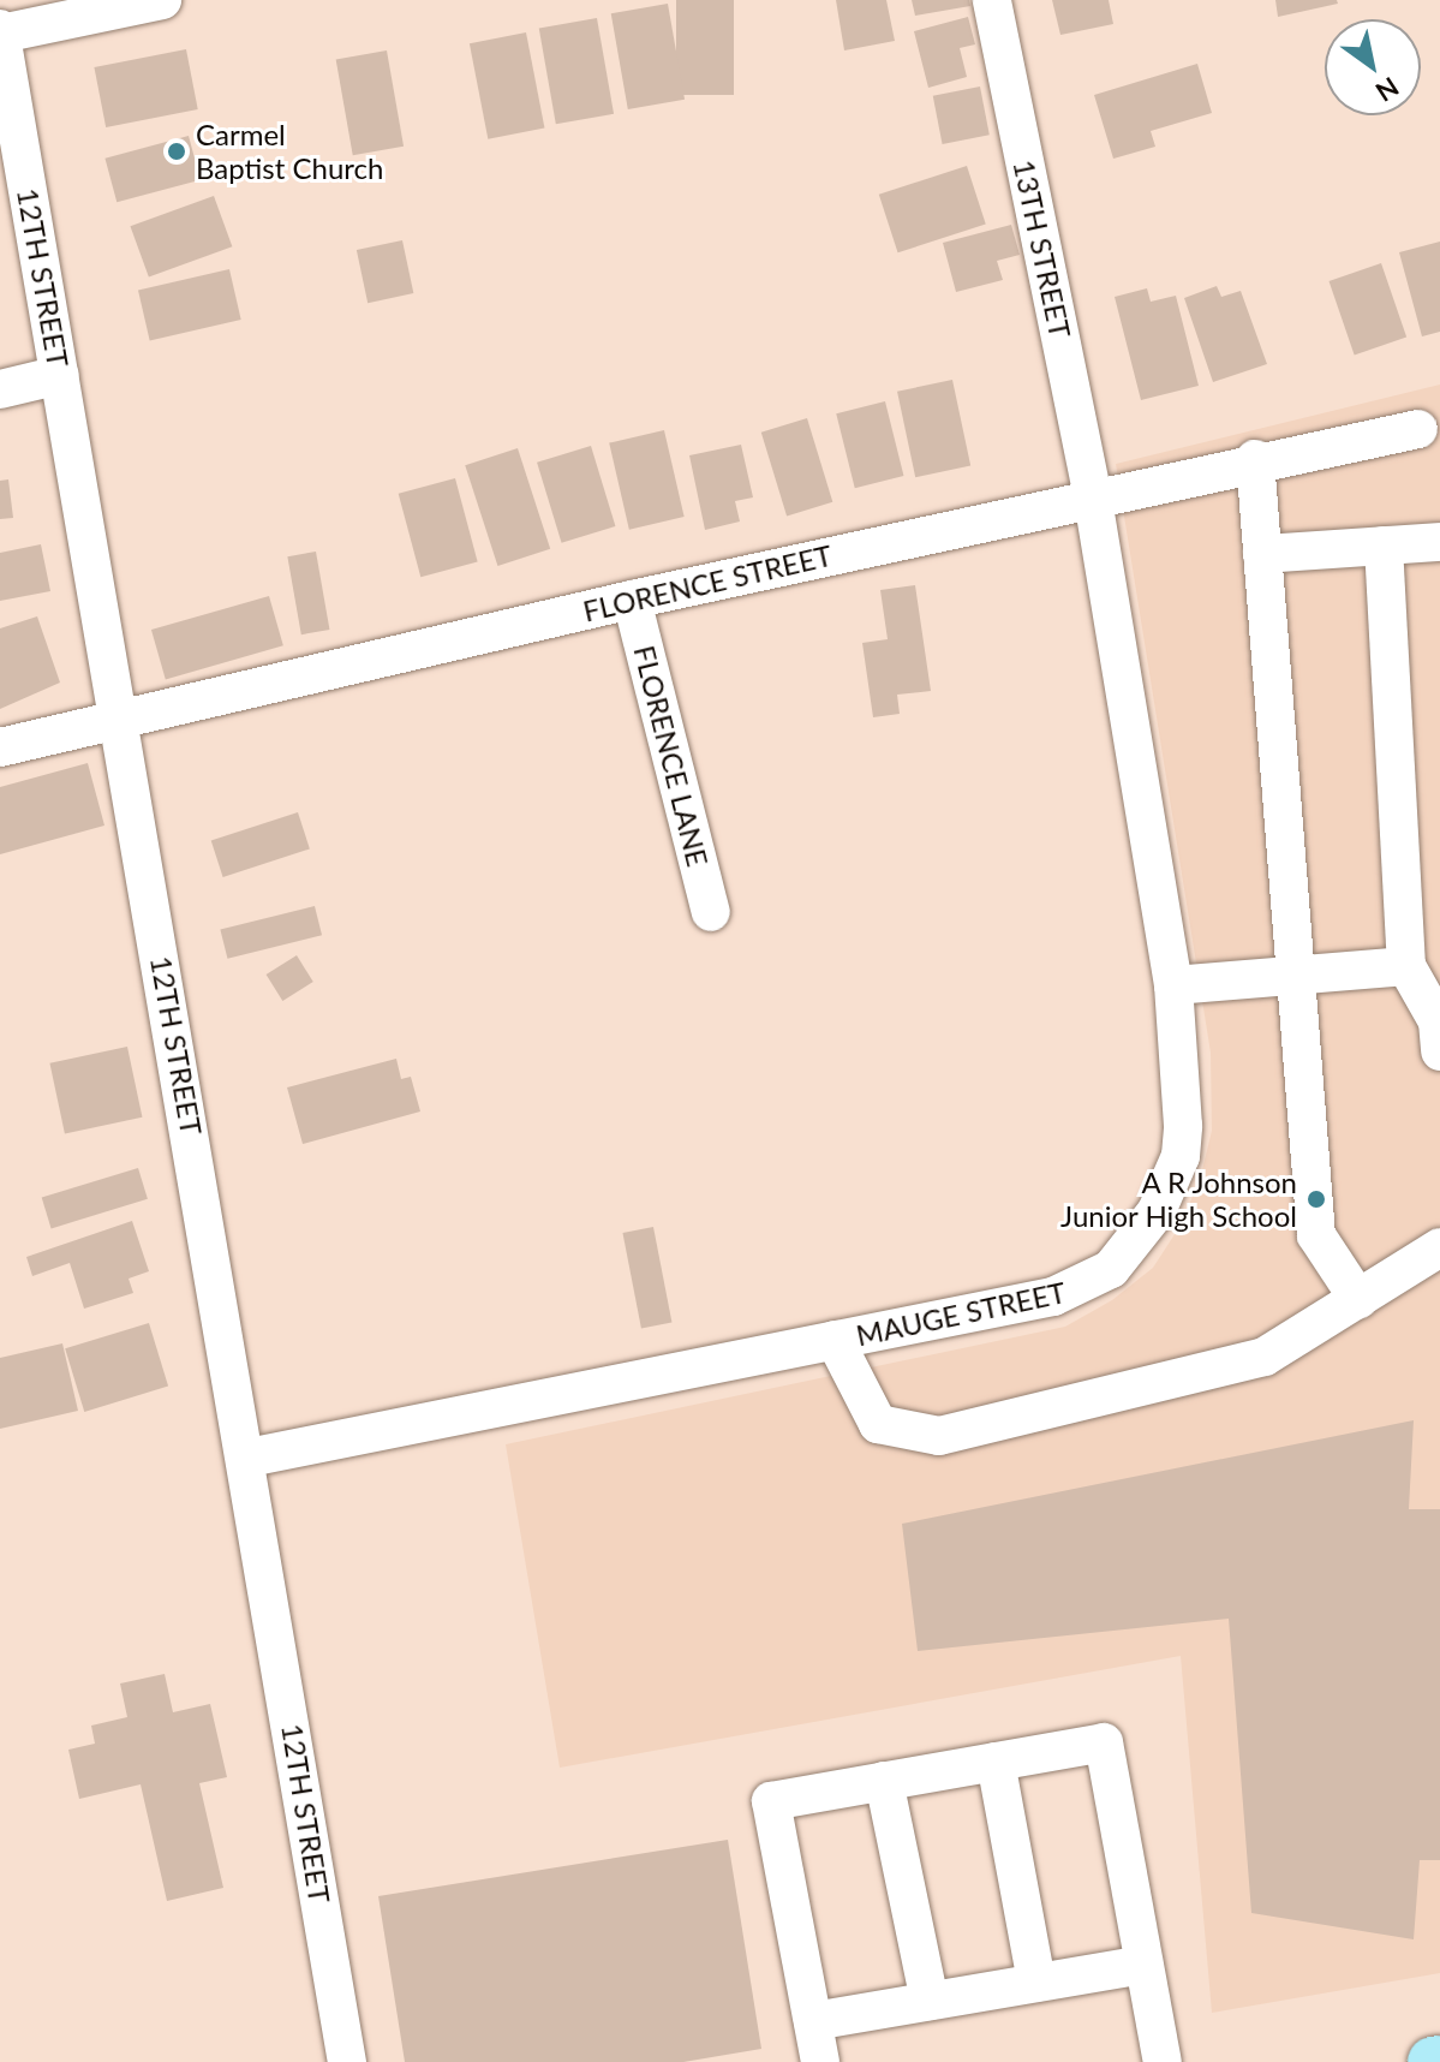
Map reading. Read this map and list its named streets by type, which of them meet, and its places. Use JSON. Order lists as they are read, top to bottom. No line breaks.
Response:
{"streets":{"street":["13TH STREET","12TH STREET","FLORENCE STREET","FLORENCE LANE","MAUGE STREET"]},"crossings":[["13TH STREET","FLORENCE STREET"],["13TH STREET","MAUGE STREET"],["12TH STREET","FLORENCE STREET"],["12TH STREET","MAUGE STREET"],["FLORENCE STREET","FLORENCE LANE"],["FLORENCE STREET","MAUGE STREET"]],"places":["Carmel Baptist Church","A R Johnson Junior High School"],"north":"bottom right"}
